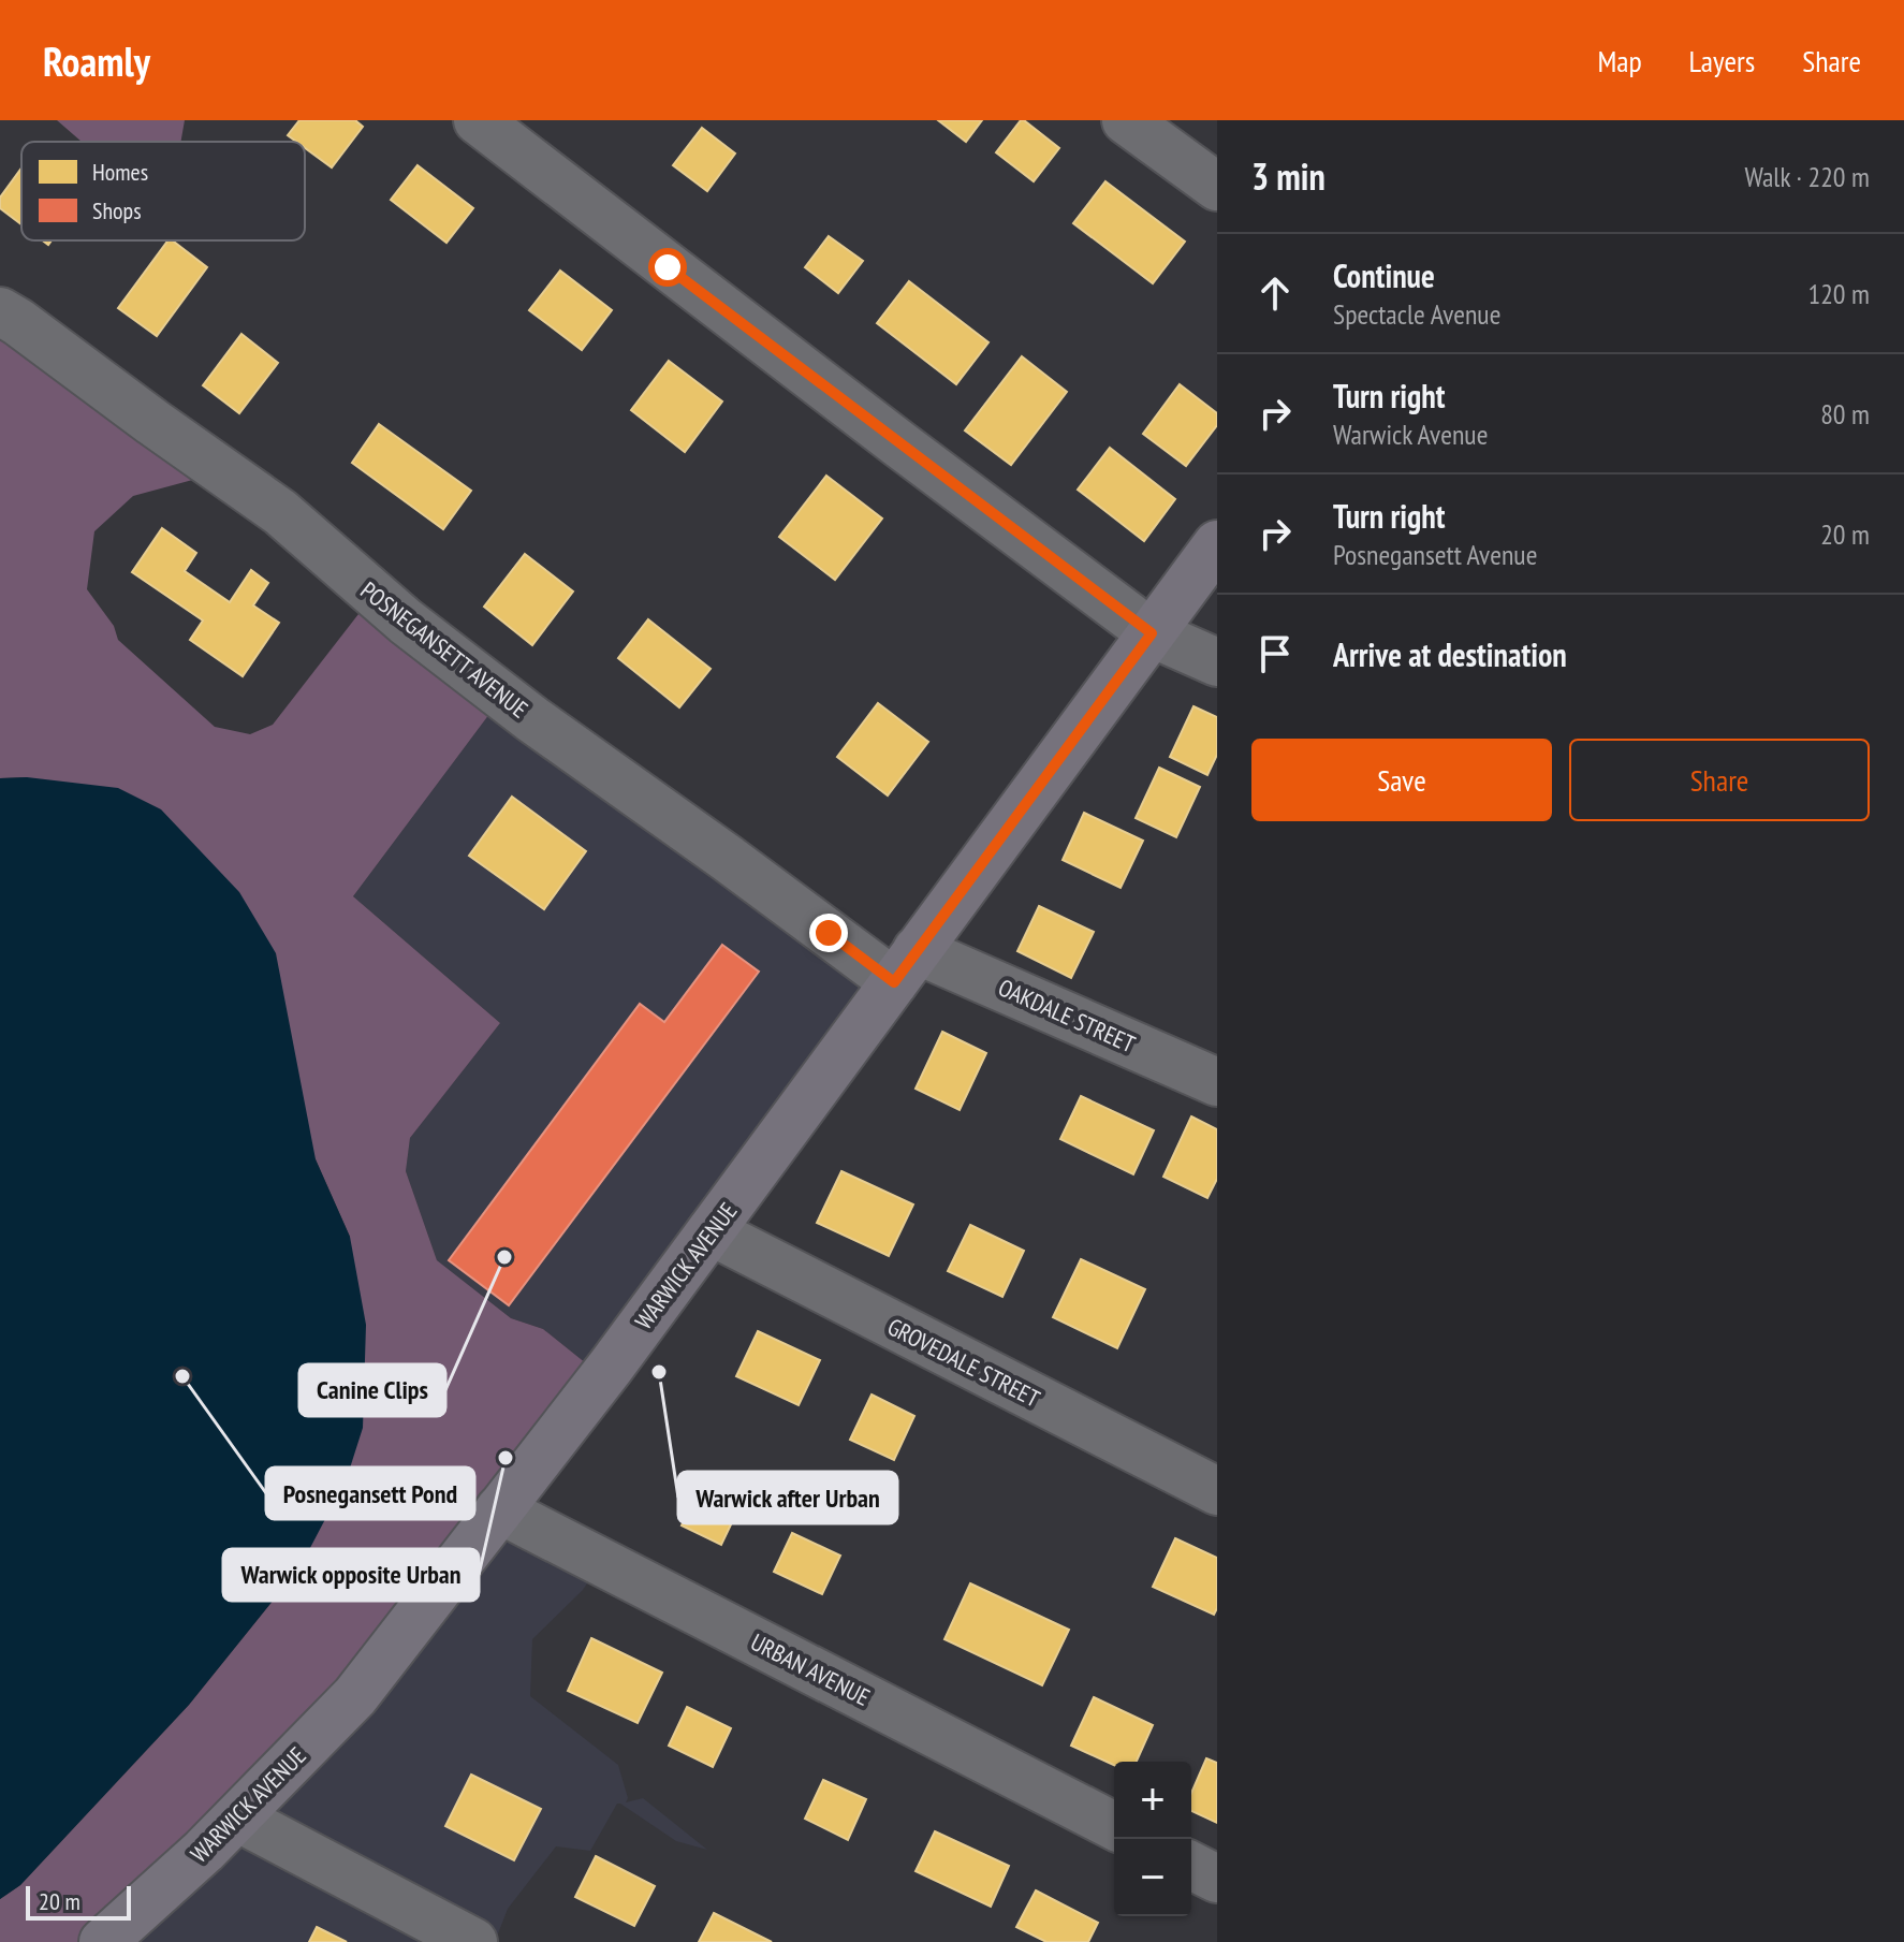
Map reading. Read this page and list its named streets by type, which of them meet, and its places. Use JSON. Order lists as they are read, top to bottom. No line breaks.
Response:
{"streets":{"main road":["WARWICK AVENUE"],"street":["POSNEGANSETT AVENUE","OAKDALE STREET","GROVEDALE STREET","URBAN AVENUE"]},"crossings":[["POSNEGANSETT AVENUE","OAKDALE STREET"],["POSNEGANSETT AVENUE","WARWICK AVENUE"],["OAKDALE STREET","WARWICK AVENUE"],["WARWICK AVENUE","GROVEDALE STREET"],["WARWICK AVENUE","URBAN AVENUE"]],"places":["Canine Clips","Warwick after Urban","Posnegansett Pond","Warwick opposite Urban"],"legend":["Homes","Shops"],"scale_bar":"20 m","page":{"header":"Roamly","nav":["Map","Layers","Share"],"heading":["3 min","Walk · 220 m"],"list":[["Continue","Spectacle Avenue","120 m"],["Turn right","Warwick Avenue","80 m"],["Turn right","Posnegansett Avenue","20 m"],"Arrive at destination"],"buttons":["Save","Share"],"map_buttons":["+","−"],"scale":"20 m"}}
